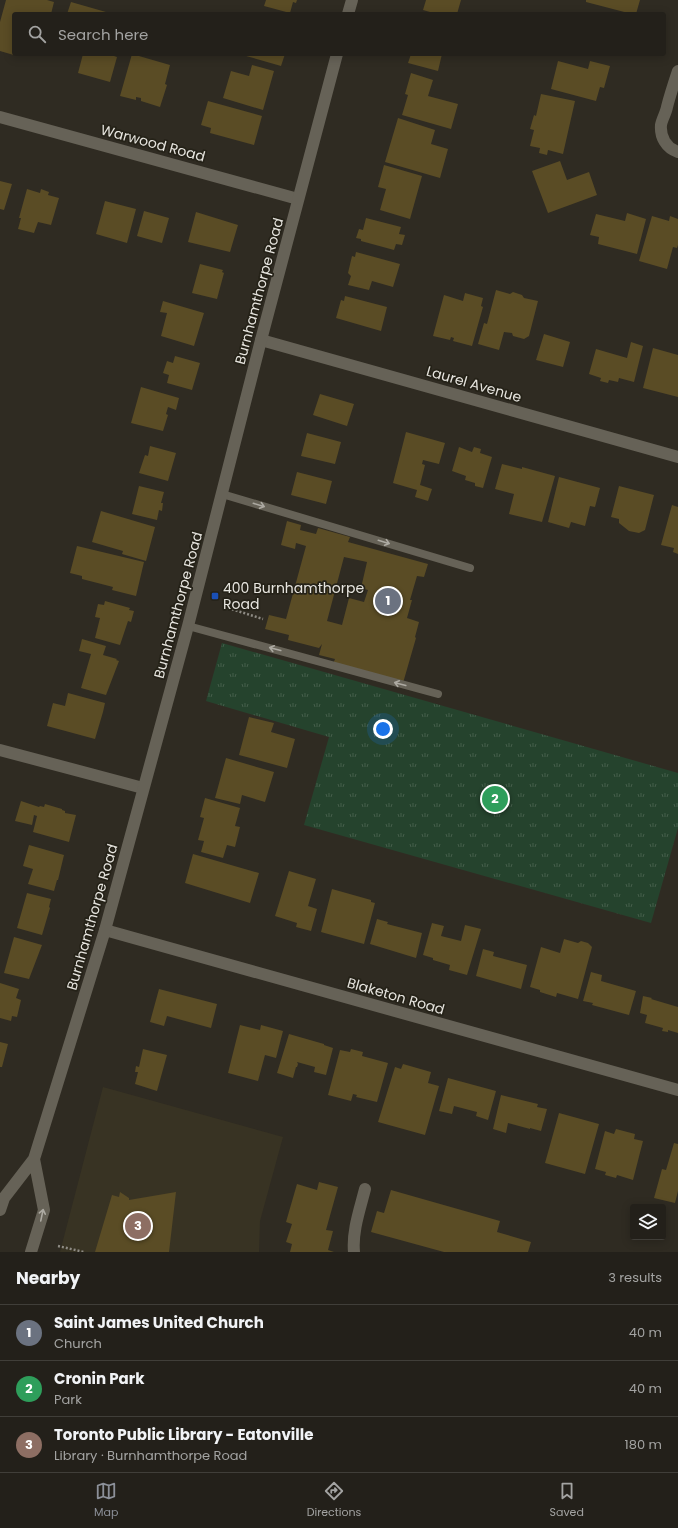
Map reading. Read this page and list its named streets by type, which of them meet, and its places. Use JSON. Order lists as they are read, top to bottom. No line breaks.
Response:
{"streets":{"street":["Warwood Road","Burnhamthorpe Road","Laurel Avenue","Blaketon Road"]},"crossings":[["Warwood Road","Burnhamthorpe Road"],["Burnhamthorpe Road","Laurel Avenue"],["Burnhamthorpe Road","Blaketon Road"]],"places":{"transit":["400 Burnhamthorpe Road"]},"page":{"search":"Search here","pins":["1","2","3"],"heading":["Nearby","3 results"],"list":[{"mark":"1","name":"Saint James United Church","note":"Church","value":"40 m"},{"mark":"2","name":"Cronin Park","note":"Park","value":"40 m"},{"mark":"3","name":"Toronto Public Library - Eatonville","note":"Library · Burnhamthorpe Road","value":"180 m"}],"nav":["Map","Directions","Saved"]}}
